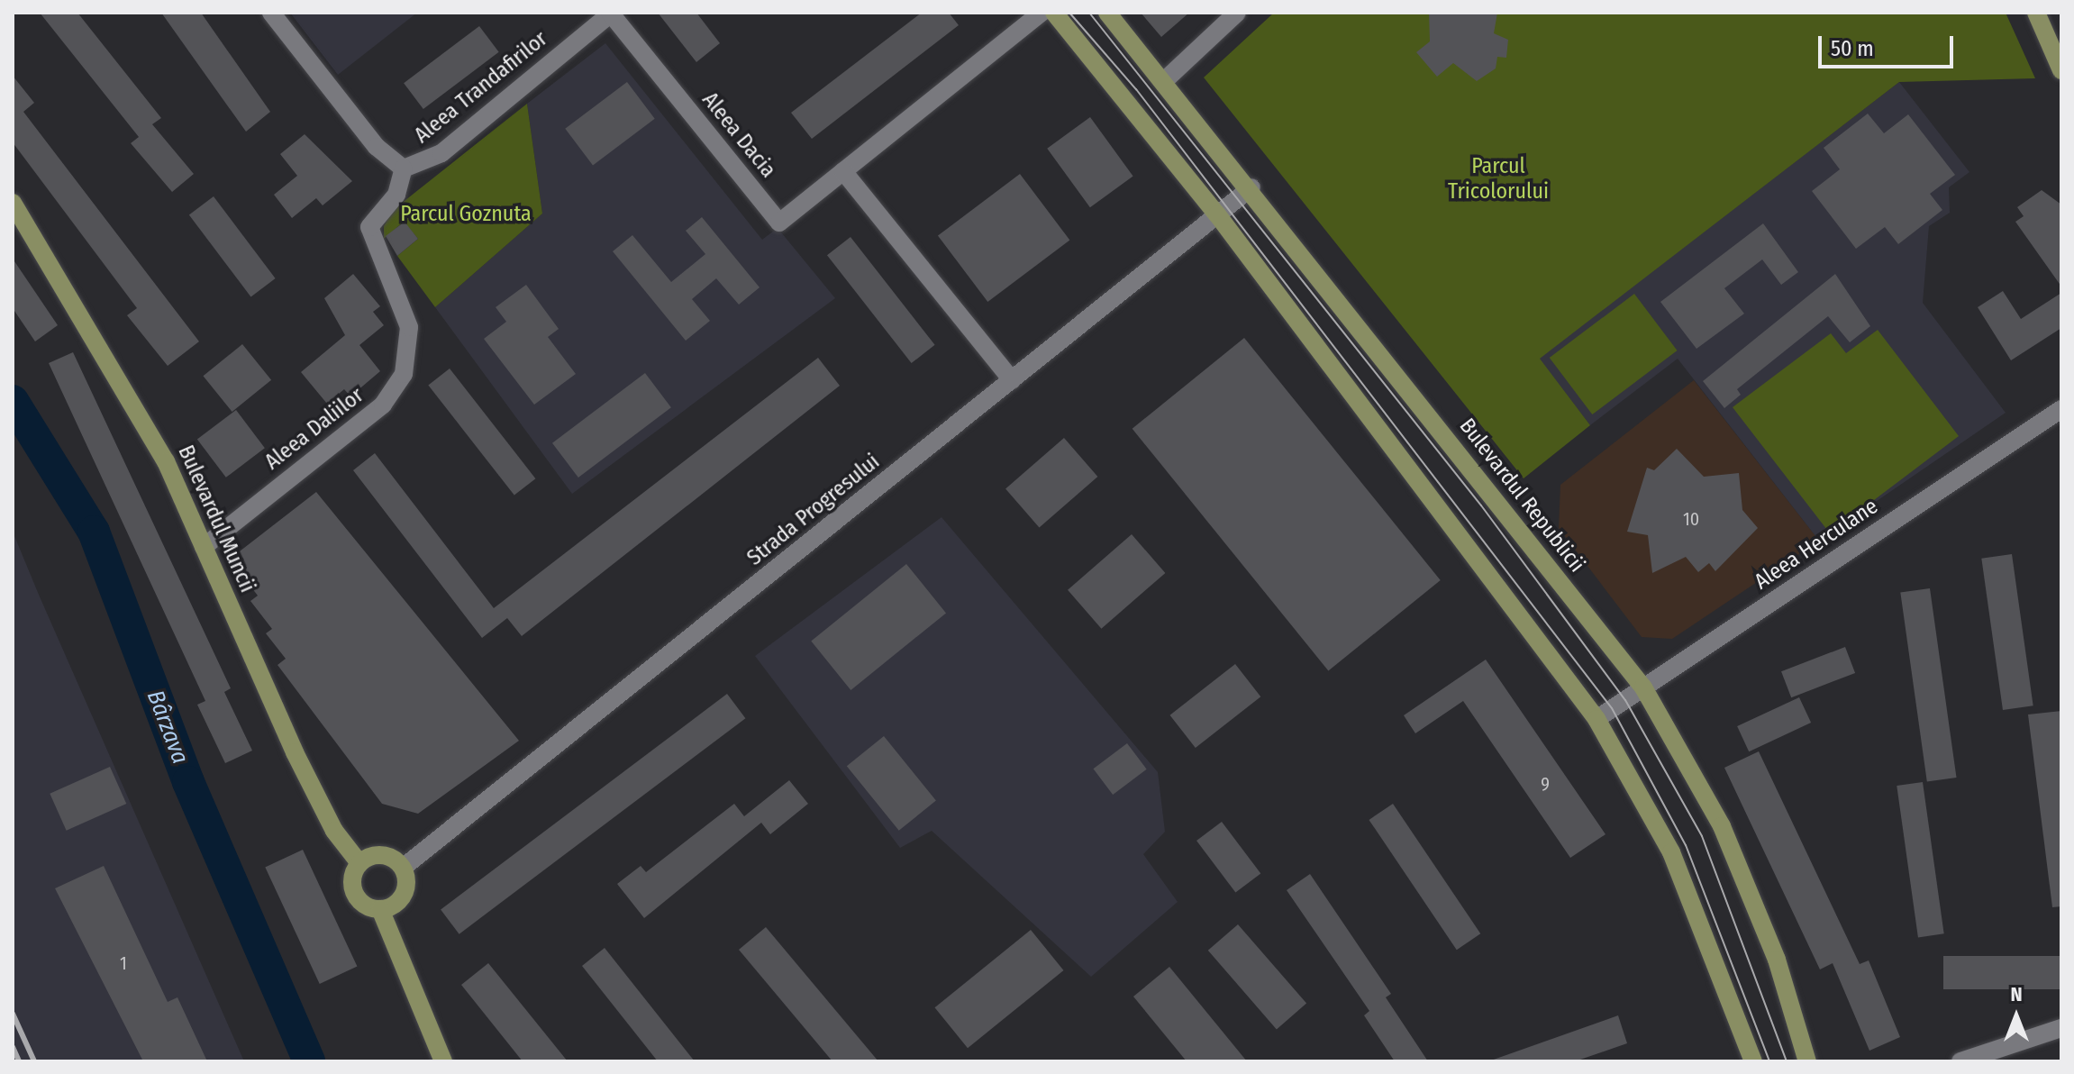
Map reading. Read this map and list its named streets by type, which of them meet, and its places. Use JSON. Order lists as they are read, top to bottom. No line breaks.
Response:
{"streets":{"main road":["Bulevardul Republicii","Bulevardul Muncii"],"street":["Aleea Trandafirilor","Aleea Dacia","Aleea Daliilor","Strada Progresului","Aleea Herculane"]},"crossings":[["Aleea Trandafirilor","Aleea Dacia"],["Aleea Trandafirilor","Aleea Daliilor"],["Aleea Daliilor","Bulevardul Muncii"],["Bulevardul Republicii","Strada Progresului"],["Bulevardul Republicii","Aleea Herculane"],["Strada Progresului","Bulevardul Muncii"]],"water":["Bârzava"],"parks":["Parcul Tricolorului","Parcul Goznuta"],"house_numbers":["10","9","1"],"scale_bar":"50 m","north":"top"}
